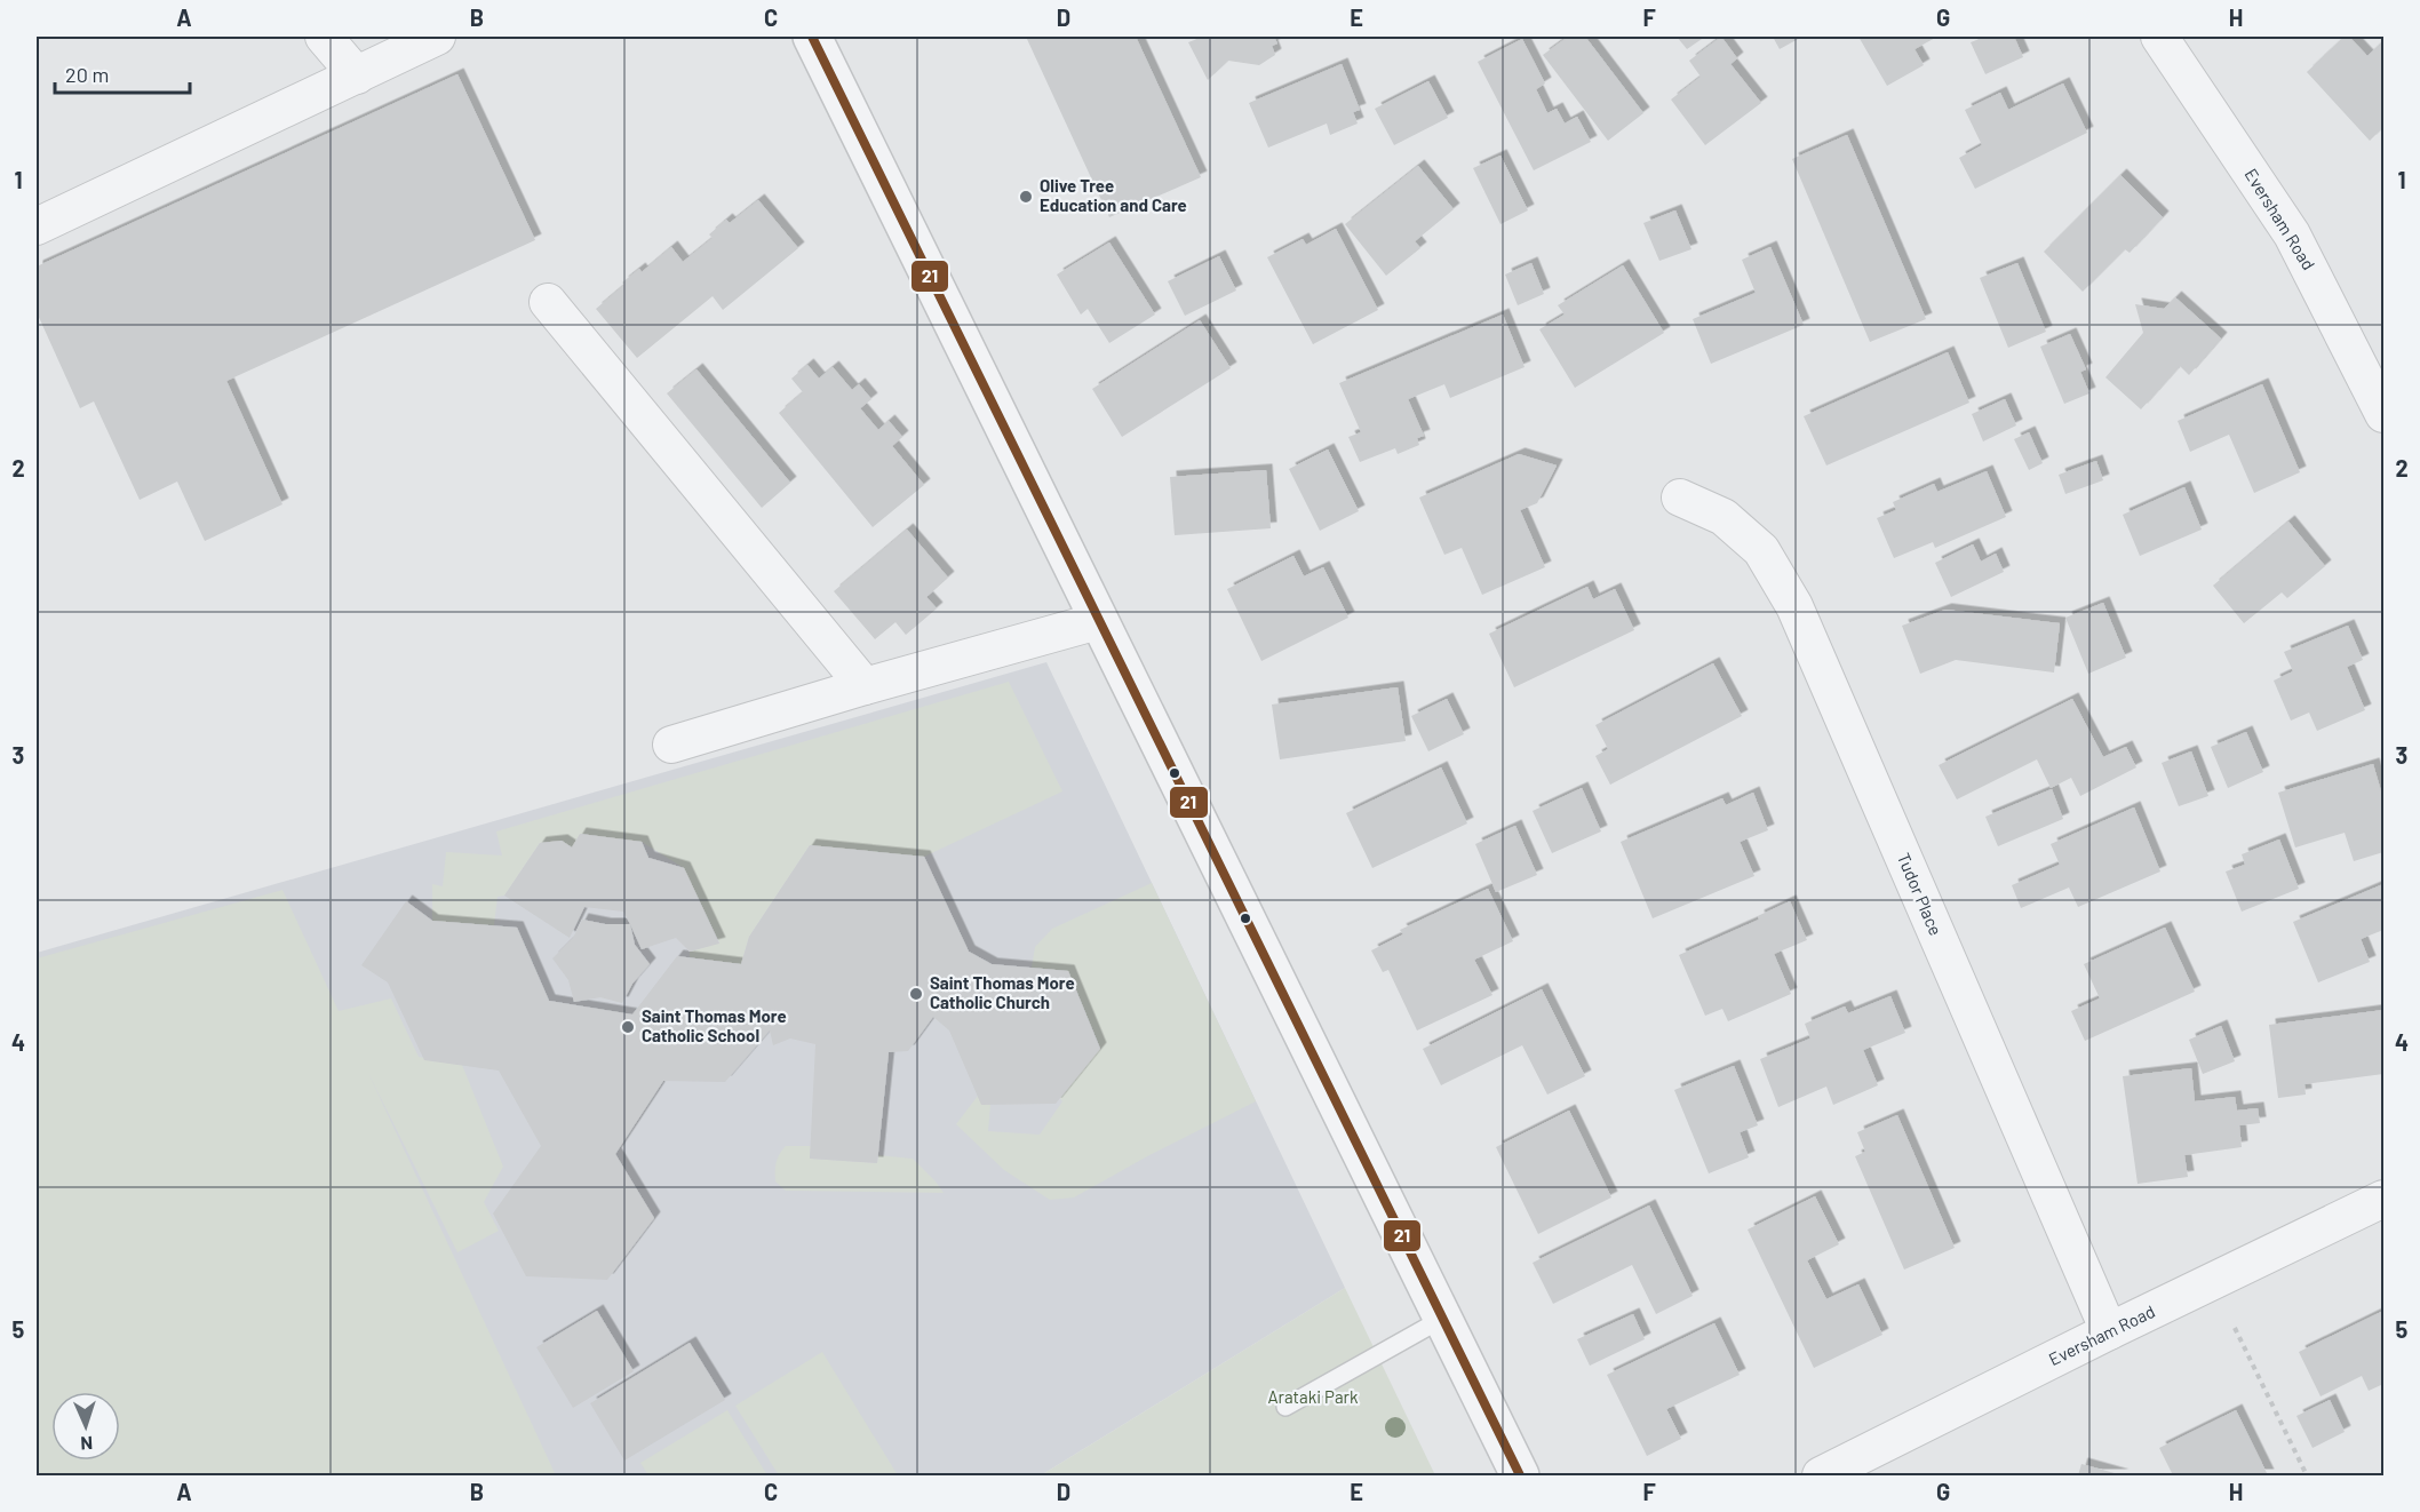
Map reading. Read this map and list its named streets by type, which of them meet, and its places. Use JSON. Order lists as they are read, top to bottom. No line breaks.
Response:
{"streets":{"street":["Eversham Road","Tudor Place"]},"crossings":[["Eversham Road","Tudor Place"]],"parks":["Arataki Park"],"places":["Olive Tree Education and Care","Saint Thomas More Catholic Church","Saint Thomas More Catholic School"],"lines":["transit line 21"],"scale_bar":"20 m","north":"bottom","grid":{"columns":["A","B","C","D","E","F","G","H"],"rows":["1","2","3","4","5"]}}
